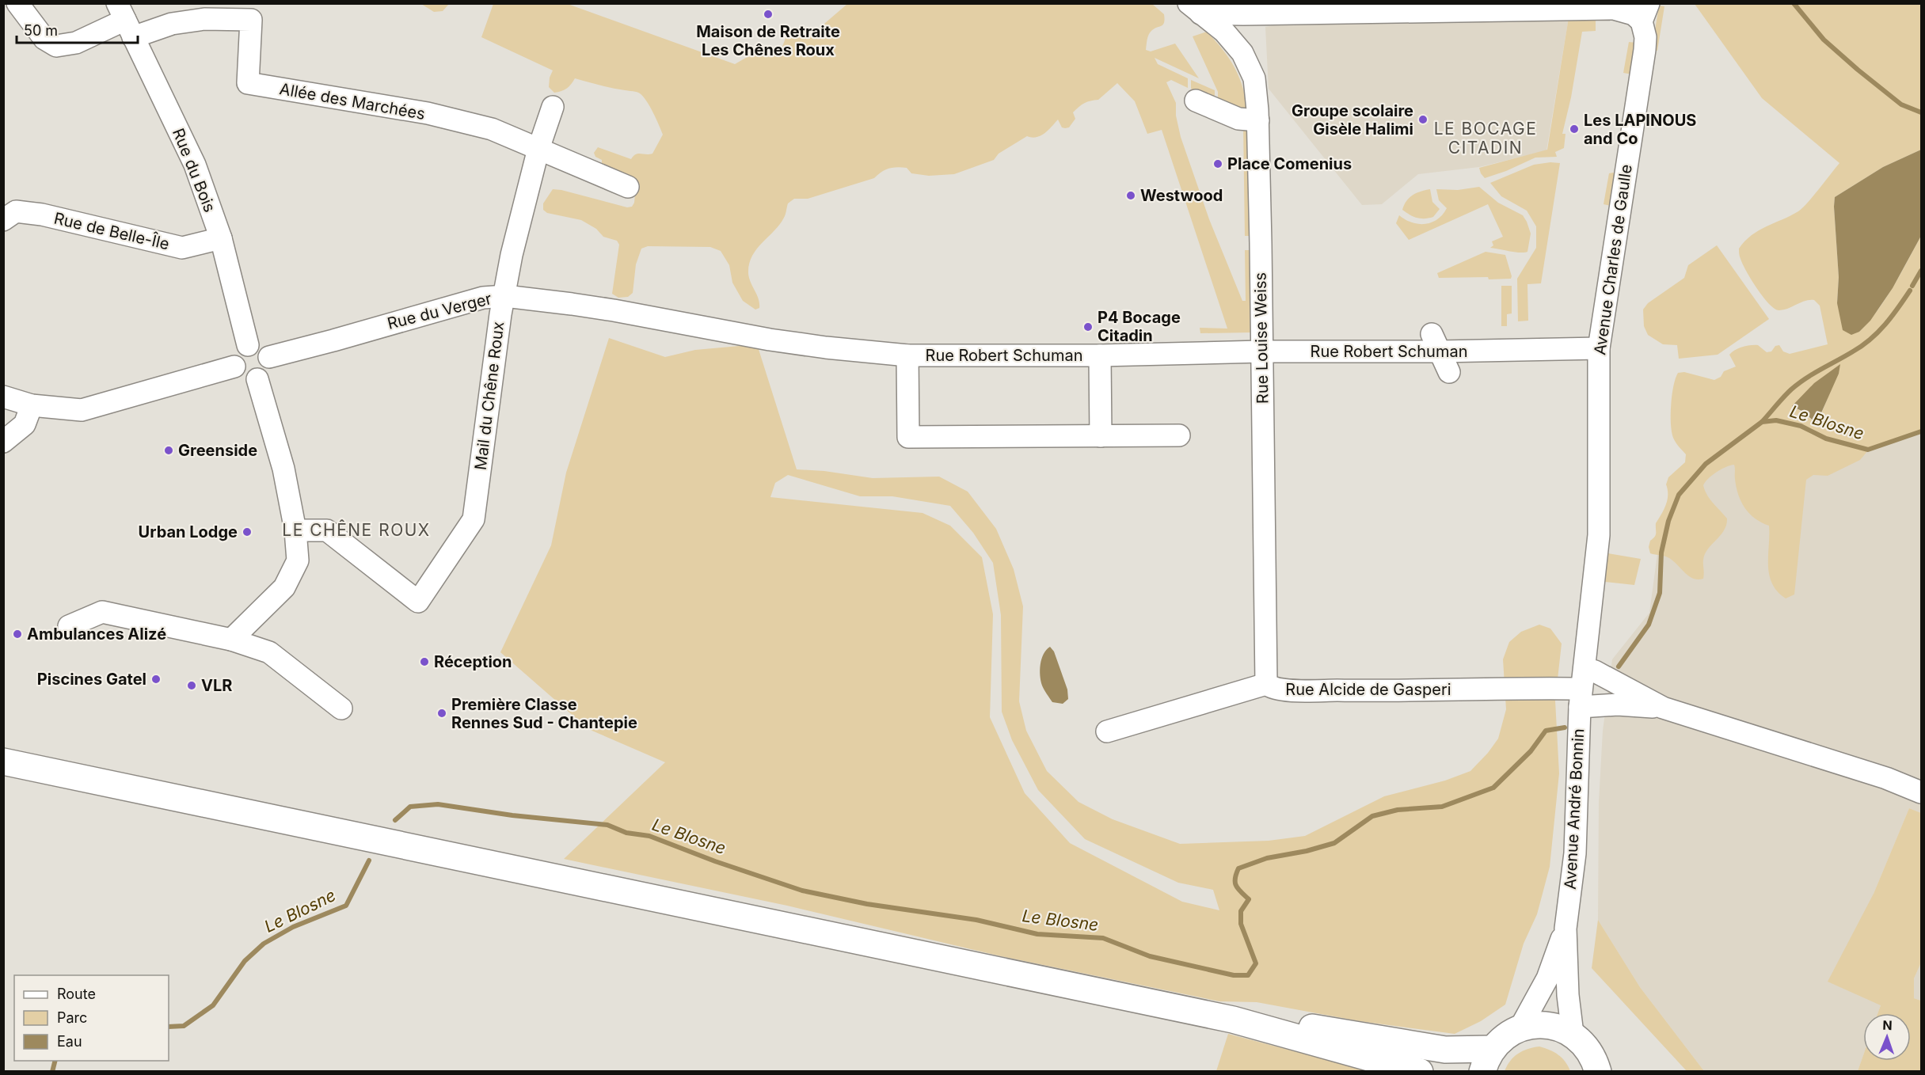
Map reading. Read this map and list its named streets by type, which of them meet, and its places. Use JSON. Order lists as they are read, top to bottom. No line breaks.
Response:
{"streets":{"street":["Allée des Marchées","Rue du Bois","Rue de Belle-Île","Avenue Charles de Gaulle","Rue du Verger","Rue Louise Weiss","Rue Robert Schuman","Mail du Chêne Roux","Rue Alcide de Gasperi","Avenue André Bonnin"]},"crossings":[["Allée des Marchées","Rue du Bois"],["Allée des Marchées","Mail du Chêne Roux"],["Rue du Bois","Rue de Belle-Île"],["Rue du Bois","Rue du Verger"],["Avenue Charles de Gaulle","Rue Robert Schuman"],["Avenue Charles de Gaulle","Rue Alcide de Gasperi"],["Avenue Charles de Gaulle","Avenue André Bonnin"],["Rue du Verger","Rue Robert Schuman"],["Rue du Verger","Mail du Chêne Roux"],["Rue Louise Weiss","Rue Robert Schuman"],["Rue Louise Weiss","Rue Alcide de Gasperi"],["Rue Alcide de Gasperi","Avenue André Bonnin"]],"districts":["LE BOCAGE CITADIN","LE CHÊNE ROUX"],"water":["Le Blosne"],"places":["Maison de Retraite Les Chênes Roux","Groupe scolaire Gisèle Halimi","Les LAPINOUS and Co","Place Comenius","Westwood","P4 Bocage Citadin","Greenside","Urban Lodge","Ambulances Alizé","Réception","Piscines Gatel","VLR","Première Classe Rennes Sud - Chantepie"],"legend":["Route","Parc","Eau"],"scale_bar":"50 m","north":"top"}
